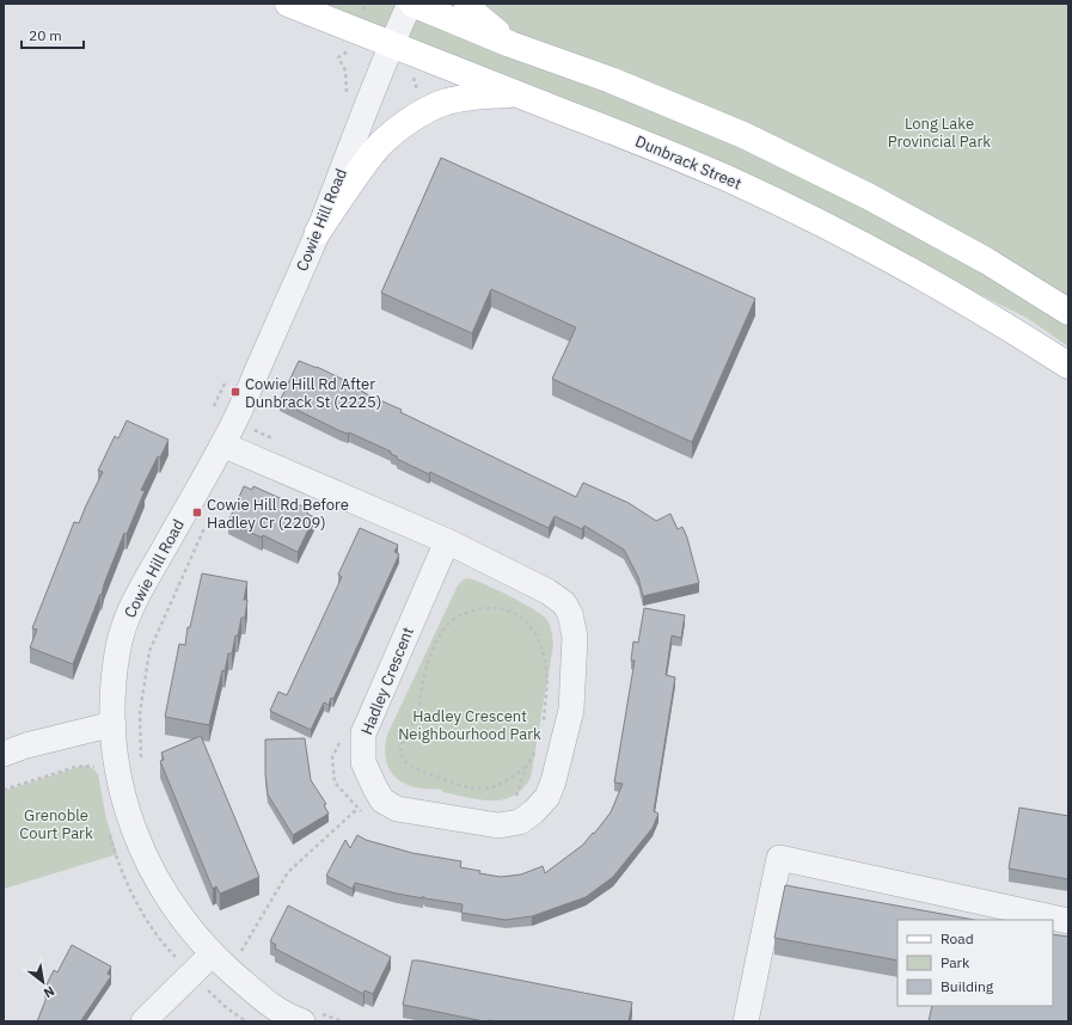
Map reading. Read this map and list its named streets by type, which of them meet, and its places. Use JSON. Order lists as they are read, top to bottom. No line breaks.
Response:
{"streets":{"main road":["Dunbrack Street"],"street":["Cowie Hill Road","Hadley Crescent"]},"crossings":[["Dunbrack Street","Cowie Hill Road"],["Cowie Hill Road","Hadley Crescent"]],"parks":["Long Lake Provincial Park","Hadley Crescent Neighbourhood Park","Grenoble Court Park"],"places":{"transit":["Cowie Hill Rd After Dunbrack St (2225)","Cowie Hill Rd Before Hadley Cr (2209)"]},"legend":["Road","Park","Building"],"scale_bar":"20 m","north":"bottom right"}
